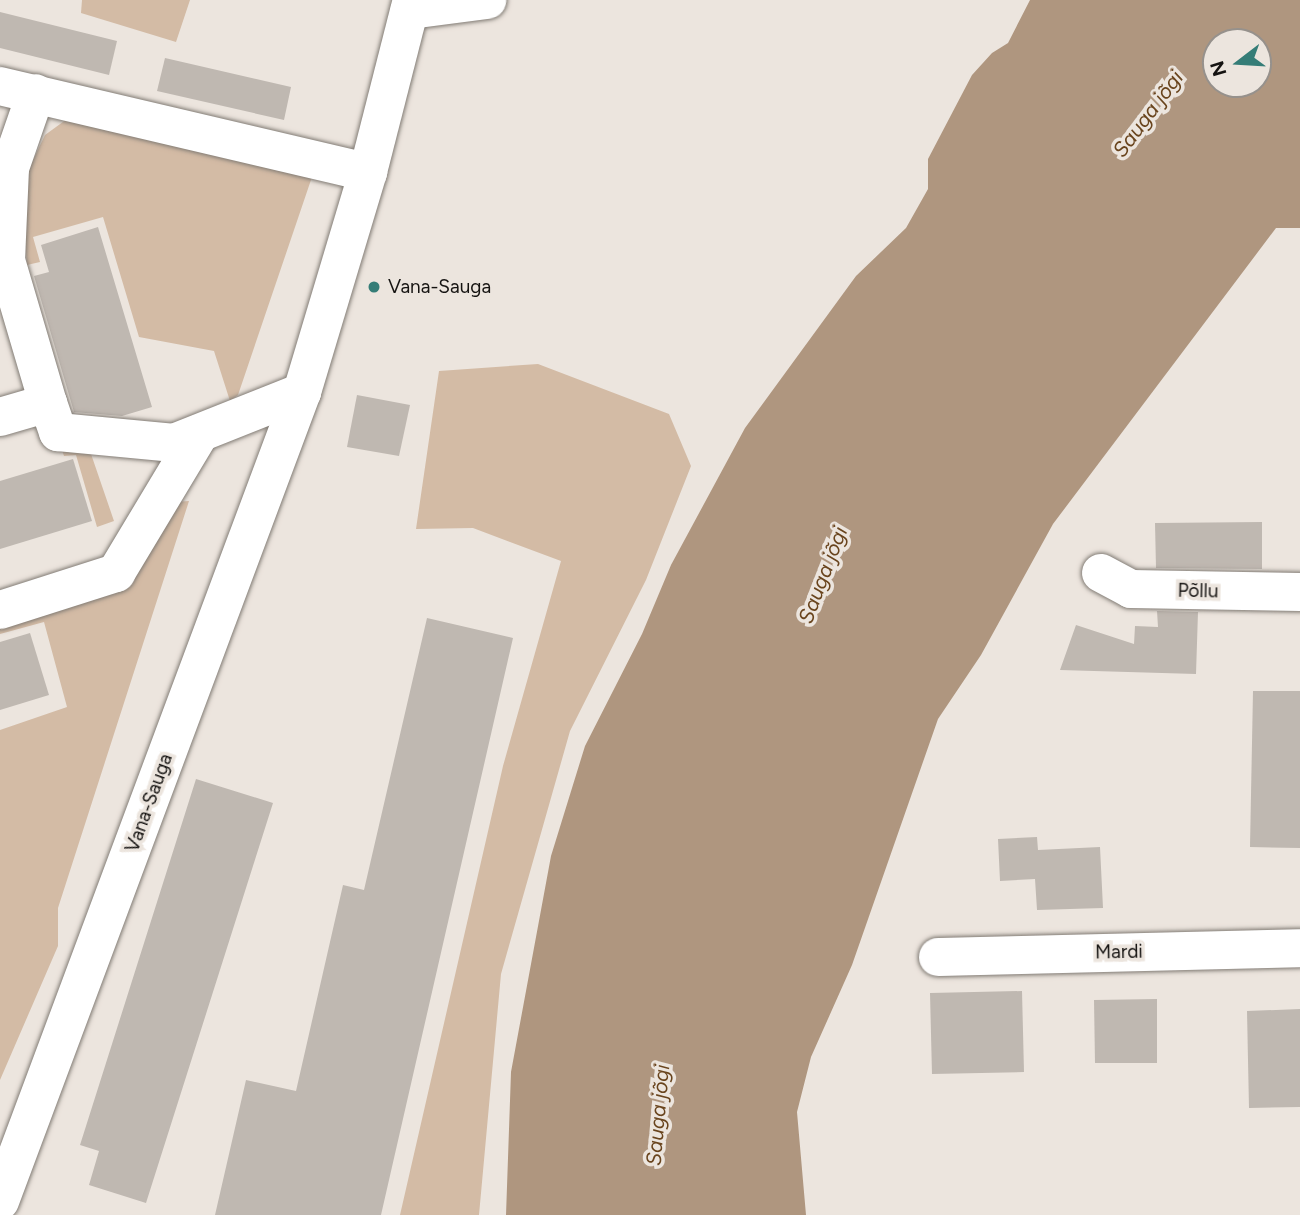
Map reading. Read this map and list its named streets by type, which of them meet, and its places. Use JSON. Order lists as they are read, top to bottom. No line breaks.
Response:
{"streets":{"street":["Põllu","Vana-Sauga","Mardi"]},"water":["Sauga jõgi"],"places":["Vana-Sauga"],"north":"left"}
